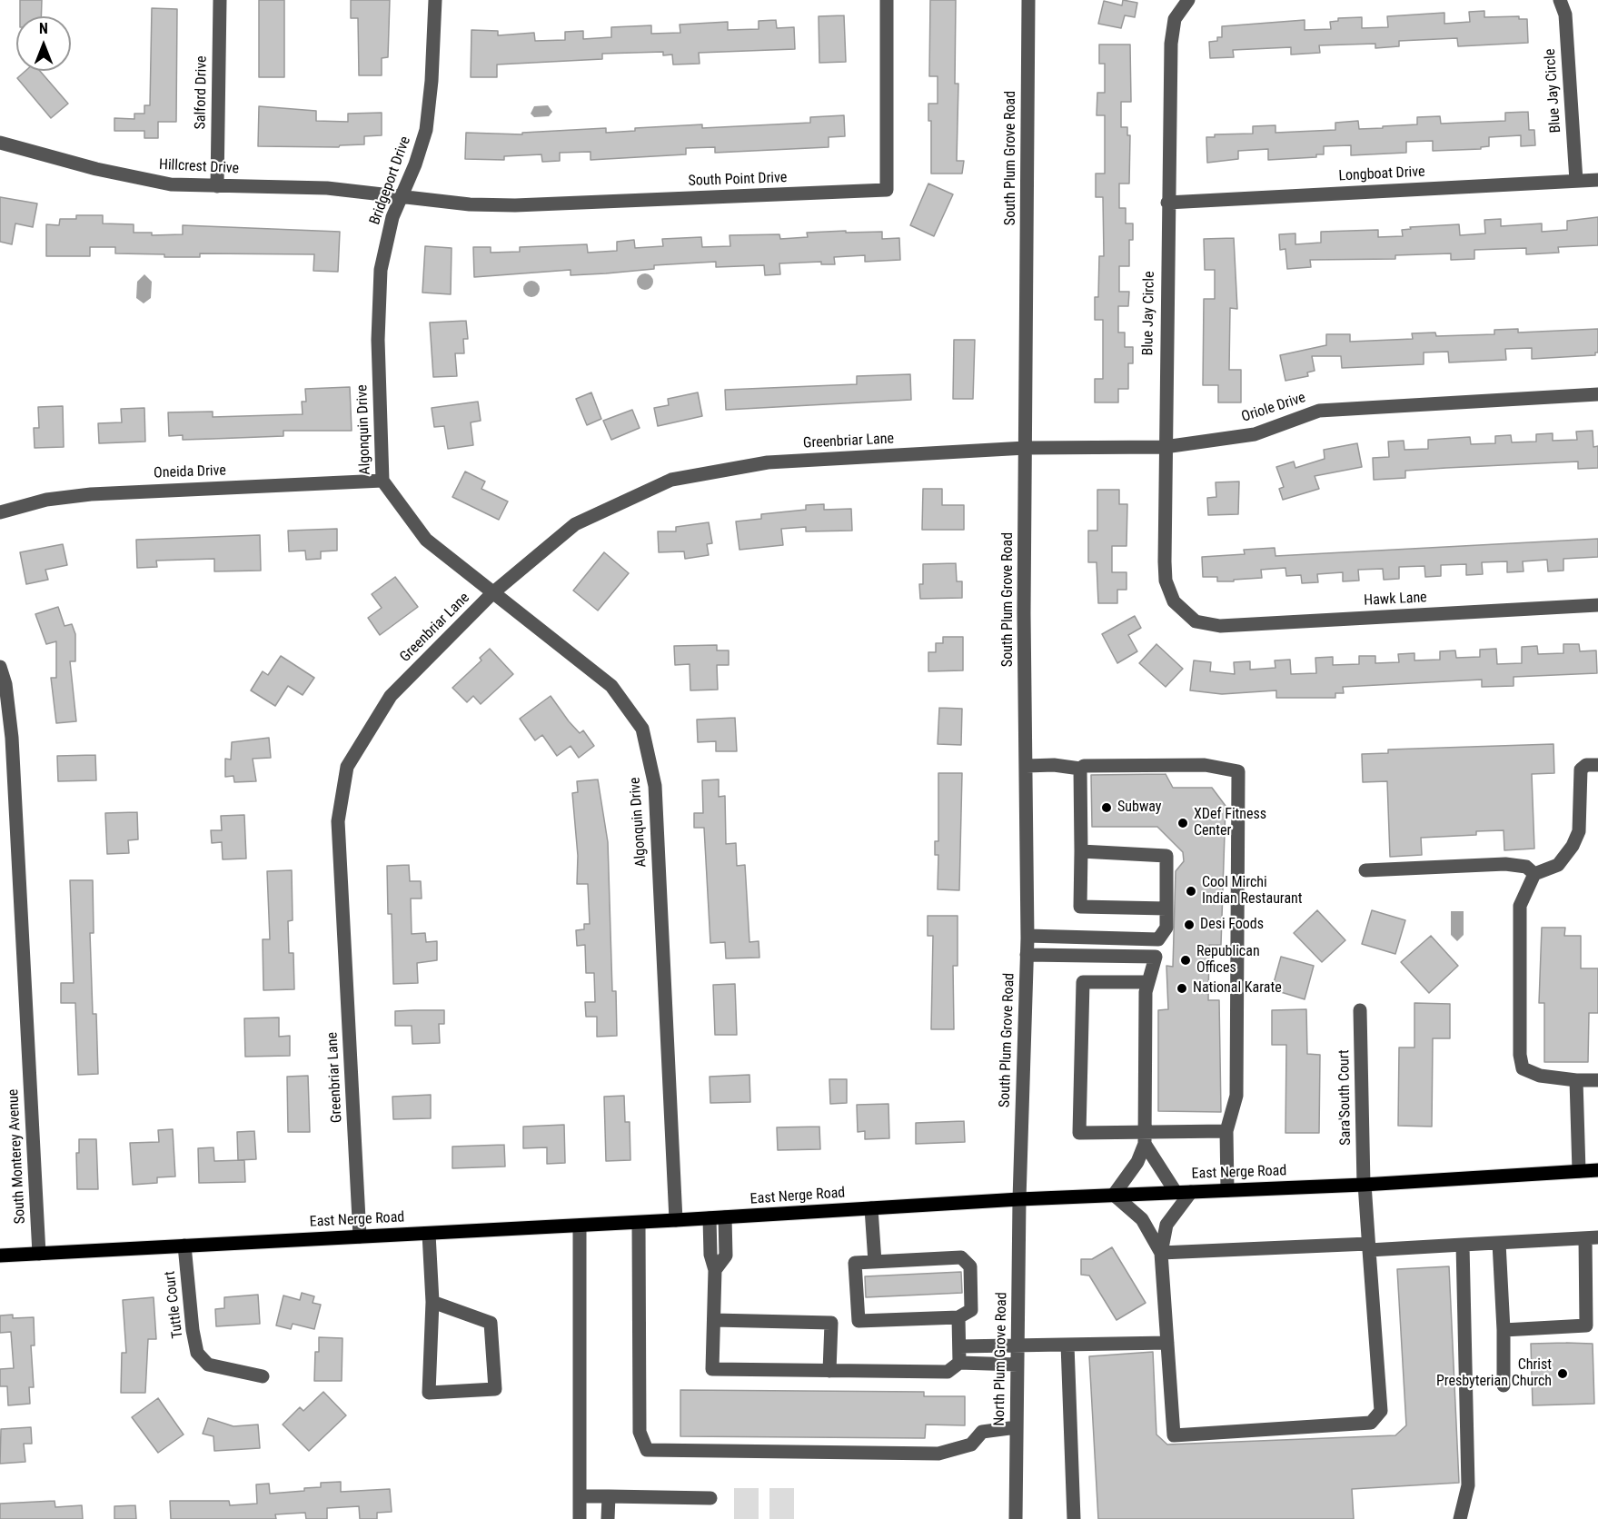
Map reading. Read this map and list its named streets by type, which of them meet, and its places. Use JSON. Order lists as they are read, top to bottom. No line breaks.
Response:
{"streets":{"main road":["East Nerge Road"],"street":["Blue Jay Circle","Salford Drive","South Plum Grove Road","Hillcrest Drive","Longboat Drive","South Point Drive","Bridgeport Drive","Oriole Drive","Algonquin Drive","Greenbriar Lane","Oneida Drive","Hawk Lane","Sara'South Court","South Monterey Avenue","Tuttle Court","North Plum Grove Road"]},"crossings":[["Blue Jay Circle","Longboat Drive"],["Blue Jay Circle","Oriole Drive"],["Blue Jay Circle","Hawk Lane"],["Salford Drive","Hillcrest Drive"],["South Plum Grove Road","Oriole Drive"],["South Plum Grove Road","Greenbriar Lane"],["South Plum Grove Road","East Nerge Road"],["South Plum Grove Road","North Plum Grove Road"],["Hillcrest Drive","South Point Drive"],["Hillcrest Drive","Bridgeport Drive"],["South Point Drive","Bridgeport Drive"],["Bridgeport Drive","Algonquin Drive"],["Oriole Drive","Greenbriar Lane"],["Algonquin Drive","Greenbriar Lane"],["Algonquin Drive","Oneida Drive"],["Algonquin Drive","East Nerge Road"],["Greenbriar Lane","East Nerge Road"],["Sara'South Court","East Nerge Road"],["South Monterey Avenue","East Nerge Road"],["East Nerge Road","Tuttle Court"],["East Nerge Road","North Plum Grove Road"]],"places":["Subway","XDef Fitness Center","Cool Mirchi Indian Restaurant","Desi Foods","Republican Offices","National Karate","Christ Presbyterian Church"],"north":"top"}
